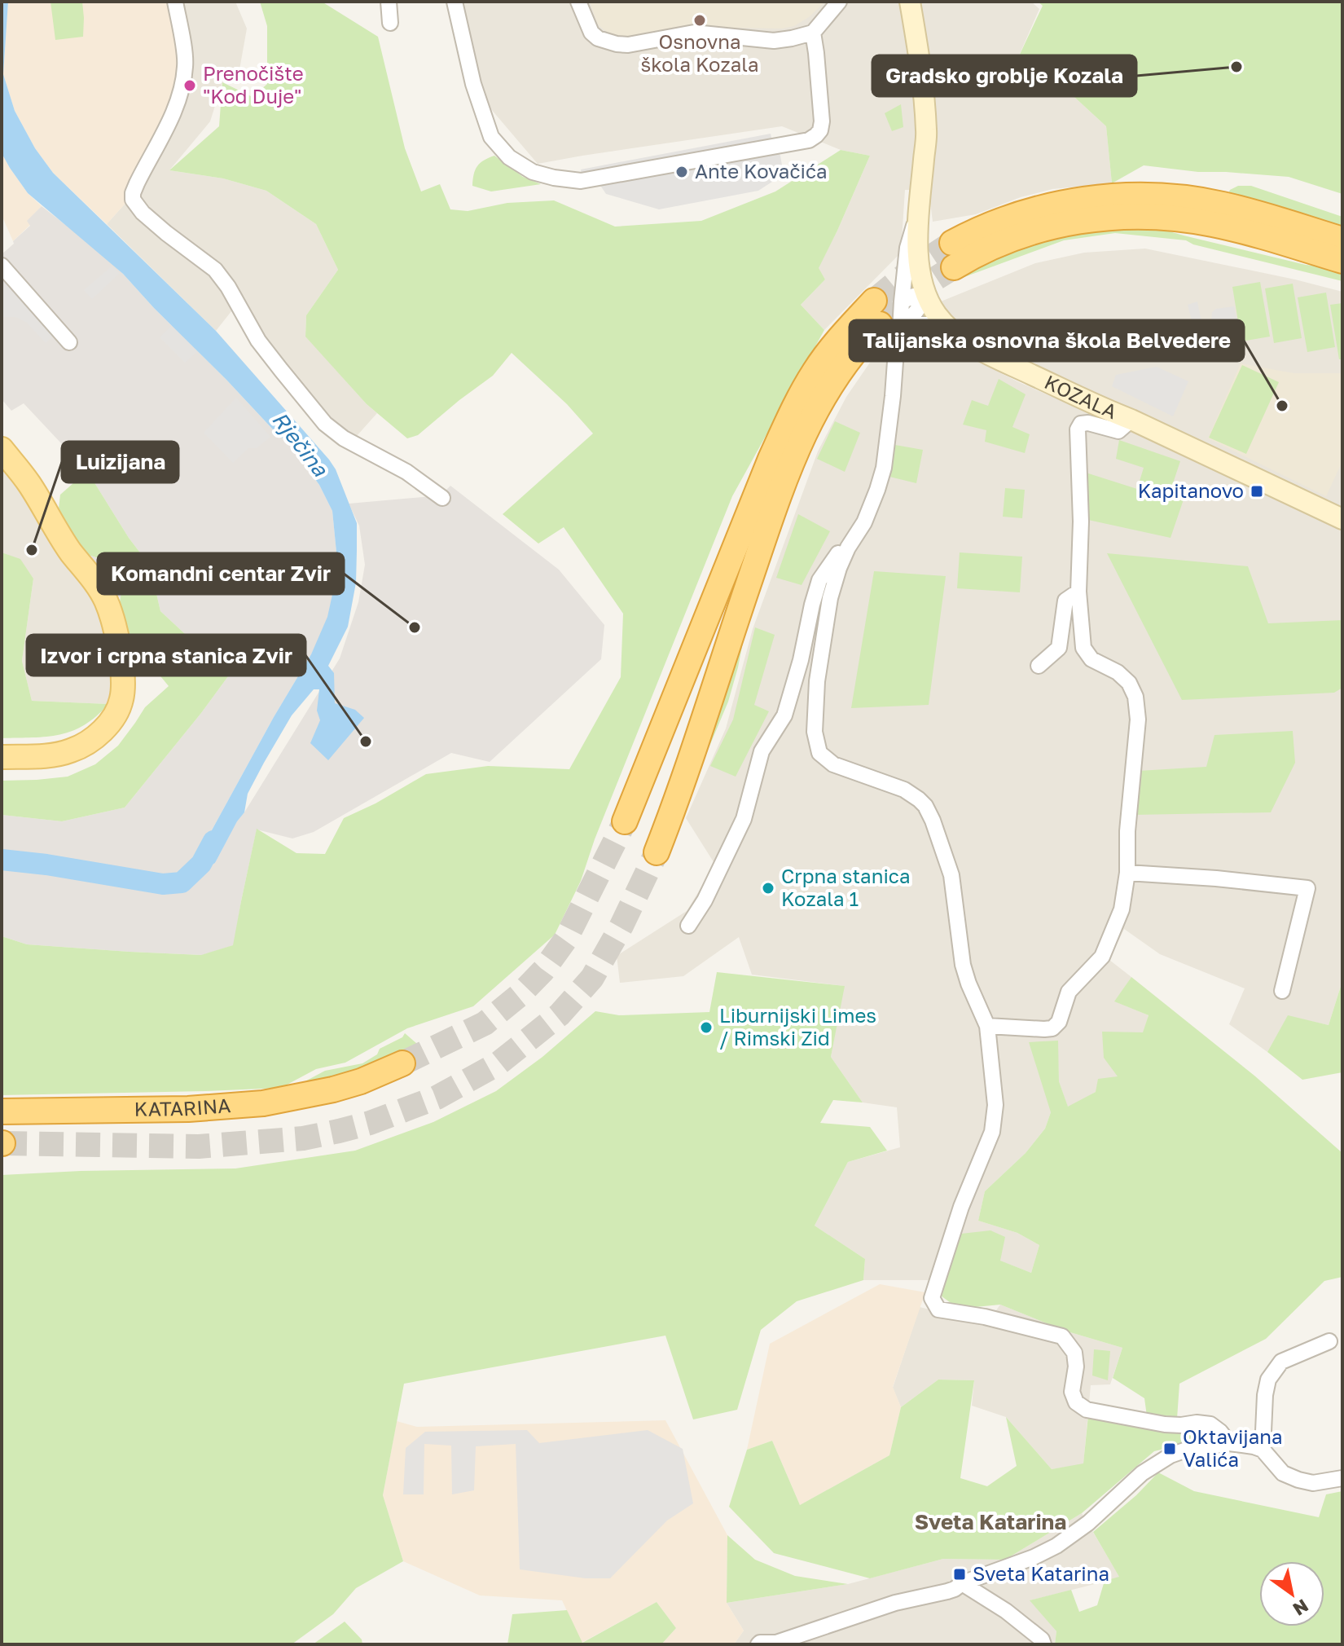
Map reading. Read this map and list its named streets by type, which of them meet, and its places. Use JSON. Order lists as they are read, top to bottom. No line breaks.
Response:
{"streets":{"highway":["KATARINA"],"main road":["KOZALA"]},"districts":["Sveta Katarina"],"water":["Rječina"],"places":{"other":["Osnovna škola Kozala","Gradsko groblje Kozala","Prenočište \"Kod Duje\"","Ante Kovačića","Talijanska osnovna škola Belvedere","Luizijana","Komandni centar Zvir","Izvor i crpna stanica Zvir","Crpna stanica Kozala 1","Liburnijski Limes / Rimski Zid"],"transit":["Kapitanovo","Oktavijana Valića","Sveta Katarina"]},"north":"bottom right"}
